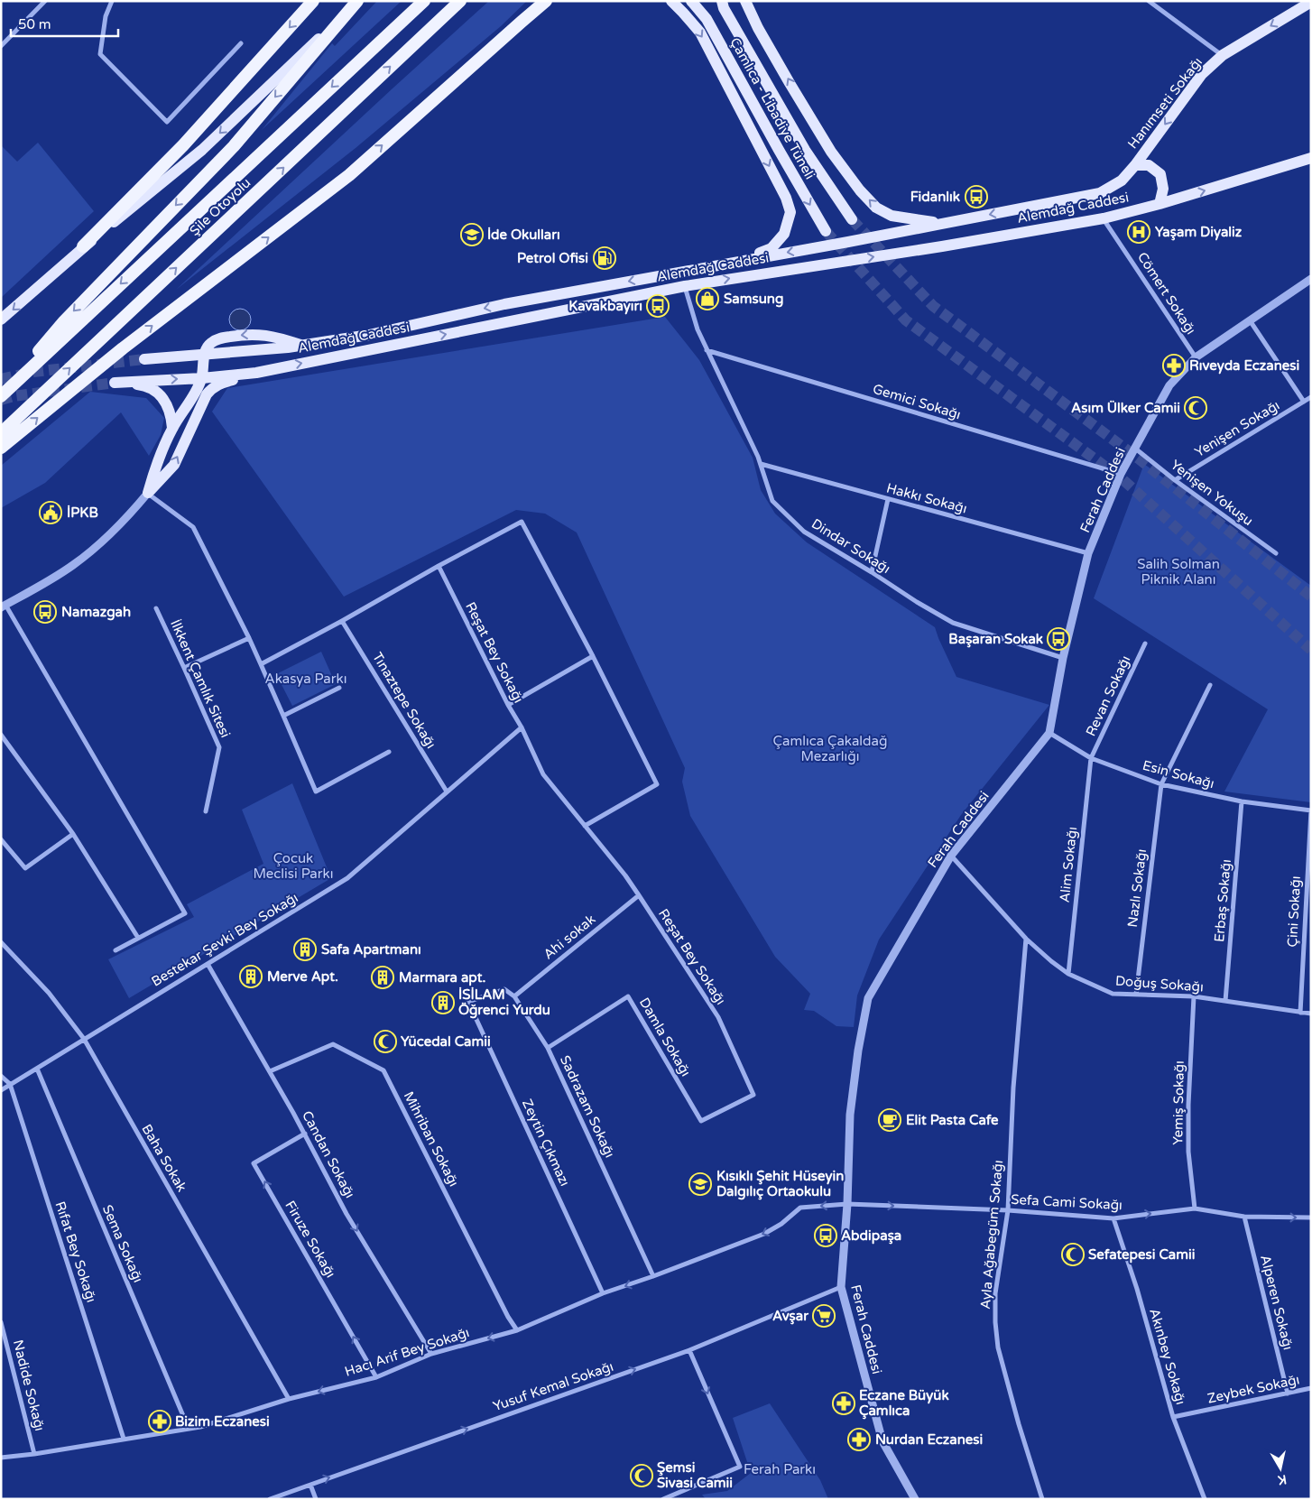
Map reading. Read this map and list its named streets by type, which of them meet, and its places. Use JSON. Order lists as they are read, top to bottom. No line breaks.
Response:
{"streets":{"highway":["Şile Otoyolu"],"main road":["Hanımseti Sokağı","Çamlıca - Libadiye Tüneli","Alemdağ Caddesi"],"street":["Cömert Sokağı","Gemici Sokağı","Yenişen Sokağı","Ferah Caddesi","Yenişen Yokuşu","Hakkı Sokağı","Dindar Sokağı","Reşat Bey Sokağı","İlkkent Çamlık Sitesi","Revan Sokağı","Tınaztepe Sokağı","Esin Sokağı","Alim Sokağı","Nazlı Sokağı","Erbaş Sokağı","Çini Sokağı","Ahi sokak","Bestekar Şevki Bey Sokağı","Doğuş Sokağı","Damla Sokağı","Yemiş Sokağı","Sadrazam Sokağı","Mihriban Sokağı","Zeytin Çıkmazı","Candan Sokağı","Baha Sokak","Sefa Cami Sokağı","Ayla Ağabegüm Sokağı","Firuze Sokağı","Sema Sokağı","Rıfat Bey Sokağı","Alperen Sokağı","Hacı Arif Bey Sokağı","Akınbey Sokağı","Nadide Sokağı","Yusuf Kemal Sokağı","Zeybek Sokağı"]},"crossings":[["Hanımseti Sokağı","Alemdağ Caddesi"],["Alemdağ Caddesi","Cömert Sokağı"],["Alemdağ Caddesi","Dindar Sokağı"],["Cömert Sokağı","Ferah Caddesi"],["Gemici Sokağı","Ferah Caddesi"],["Gemici Sokağı","Dindar Sokağı"],["Yenişen Sokağı","Yenişen Yokuşu"],["Ferah Caddesi","Yenişen Yokuşu"],["Ferah Caddesi","Hakkı Sokağı"],["Ferah Caddesi","Dindar Sokağı"],["Ferah Caddesi","Esin Sokağı"],["Ferah Caddesi","Doğuş Sokağı"],["Ferah Caddesi","Sefa Cami Sokağı"],["Ferah Caddesi","Yusuf Kemal Sokağı"],["Hakkı Sokağı","Dindar Sokağı"],["Reşat Bey Sokağı","Ahi sokak"],["Reşat Bey Sokağı","Bestekar Şevki Bey Sokağı"],["Reşat Bey Sokağı","Damla Sokağı"],["Revan Sokağı","Esin Sokağı"],["Revan Sokağı","Alim Sokağı"],["Tınaztepe Sokağı","Bestekar Şevki Bey Sokağı"],["Esin Sokağı","Alim Sokağı"],["Esin Sokağı","Nazlı Sokağı"],["Esin Sokağı","Erbaş Sokağı"],["Esin Sokağı","Çini Sokağı"],["Alim Sokağı","Doğuş Sokağı"],["Nazlı Sokağı","Doğuş Sokağı"],["Erbaş Sokağı","Doğuş Sokağı"],["Çini Sokağı","Doğuş Sokağı"],["Ahi sokak","Sadrazam Sokağı"],["Ahi sokak","Zeytin Çıkmazı"],["Bestekar Şevki Bey Sokağı","Candan Sokağı"],["Bestekar Şevki Bey Sokağı","Baha Sokak"],["Bestekar Şevki Bey Sokağı","Sema Sokağı"],["Bestekar Şevki Bey Sokağı","Rıfat Bey Sokağı"],["Doğuş Sokağı","Yemiş Sokağı"],["Doğuş Sokağı","Ayla Ağabegüm Sokağı"],["Damla Sokağı","Sadrazam Sokağı"],["Yemiş Sokağı","Sefa Cami Sokağı"],["Sadrazam Sokağı","Zeytin Çıkmazı"],["Sadrazam Sokağı","Hacı Arif Bey Sokağı"],["Mihriban Sokağı","Candan Sokağı"],["Mihriban Sokağı","Hacı Arif Bey Sokağı"],["Zeytin Çıkmazı","Hacı Arif Bey Sokağı"],["Candan Sokağı","Firuze Sokağı"],["Candan Sokağı","Hacı Arif Bey Sokağı"],["Baha Sokak","Hacı Arif Bey Sokağı"],["Sefa Cami Sokağı","Ayla Ağabegüm Sokağı"],["Sefa Cami Sokağı","Alperen Sokağı"],["Sefa Cami Sokağı","Hacı Arif Bey Sokağı"],["Sefa Cami Sokağı","Akınbey Sokağı"],["Firuze Sokağı","Hacı Arif Bey Sokağı"],["Sema Sokağı","Hacı Arif Bey Sokağı"],["Rıfat Bey Sokağı","Hacı Arif Bey Sokağı"],["Alperen Sokağı","Zeybek Sokağı"],["Hacı Arif Bey Sokağı","Nadide Sokağı"],["Akınbey Sokağı","Zeybek Sokağı"]],"one_way":["Hanımseti Sokağı","Candan Sokağı","Firuze Sokağı","Hacı Arif Bey Sokağı","Yusuf Kemal Sokağı"],"parks":["Salih Solman Piknik Alanı","Akasya Parkı","Çamlıca Çakaldağ Mezarlığı","Çocuk Meclisi Parkı","Ferah Parkı"],"places":{"bus stop":["Fidanlık","Kavakbayırı","Namazgah","Başaran Sokak","Abdipaşa"],"hospital":["Yaşam Diyaliz"],"school or university":["İde Okulları","Kısıklı Şehit Hüseyin Dalgılıç Ortaokulu"],"fuel station":["Petrol Ofisi"],"shop":["Samsung"],"pharmacy":["Rıveyda Eczanesi","Eczane Büyük Çamlıca","Bizim Eczanesi","Nurdan Eczanesi"],"mosque":["Asım Ülker Camii","Yücedal Camii","Sefatepesi Camii","Şemsi Sivasi Camii"],"public building":["İPKB"],"building":["Safa Apartmanı","Merve Apt.","Marmara apt.","İSİLAM Öğrenci Yurdu"],"cafe":["Elit Pasta Cafe"],"supermarket":["Avşar"]},"scale_bar":"50 m","north":"bottom"}
